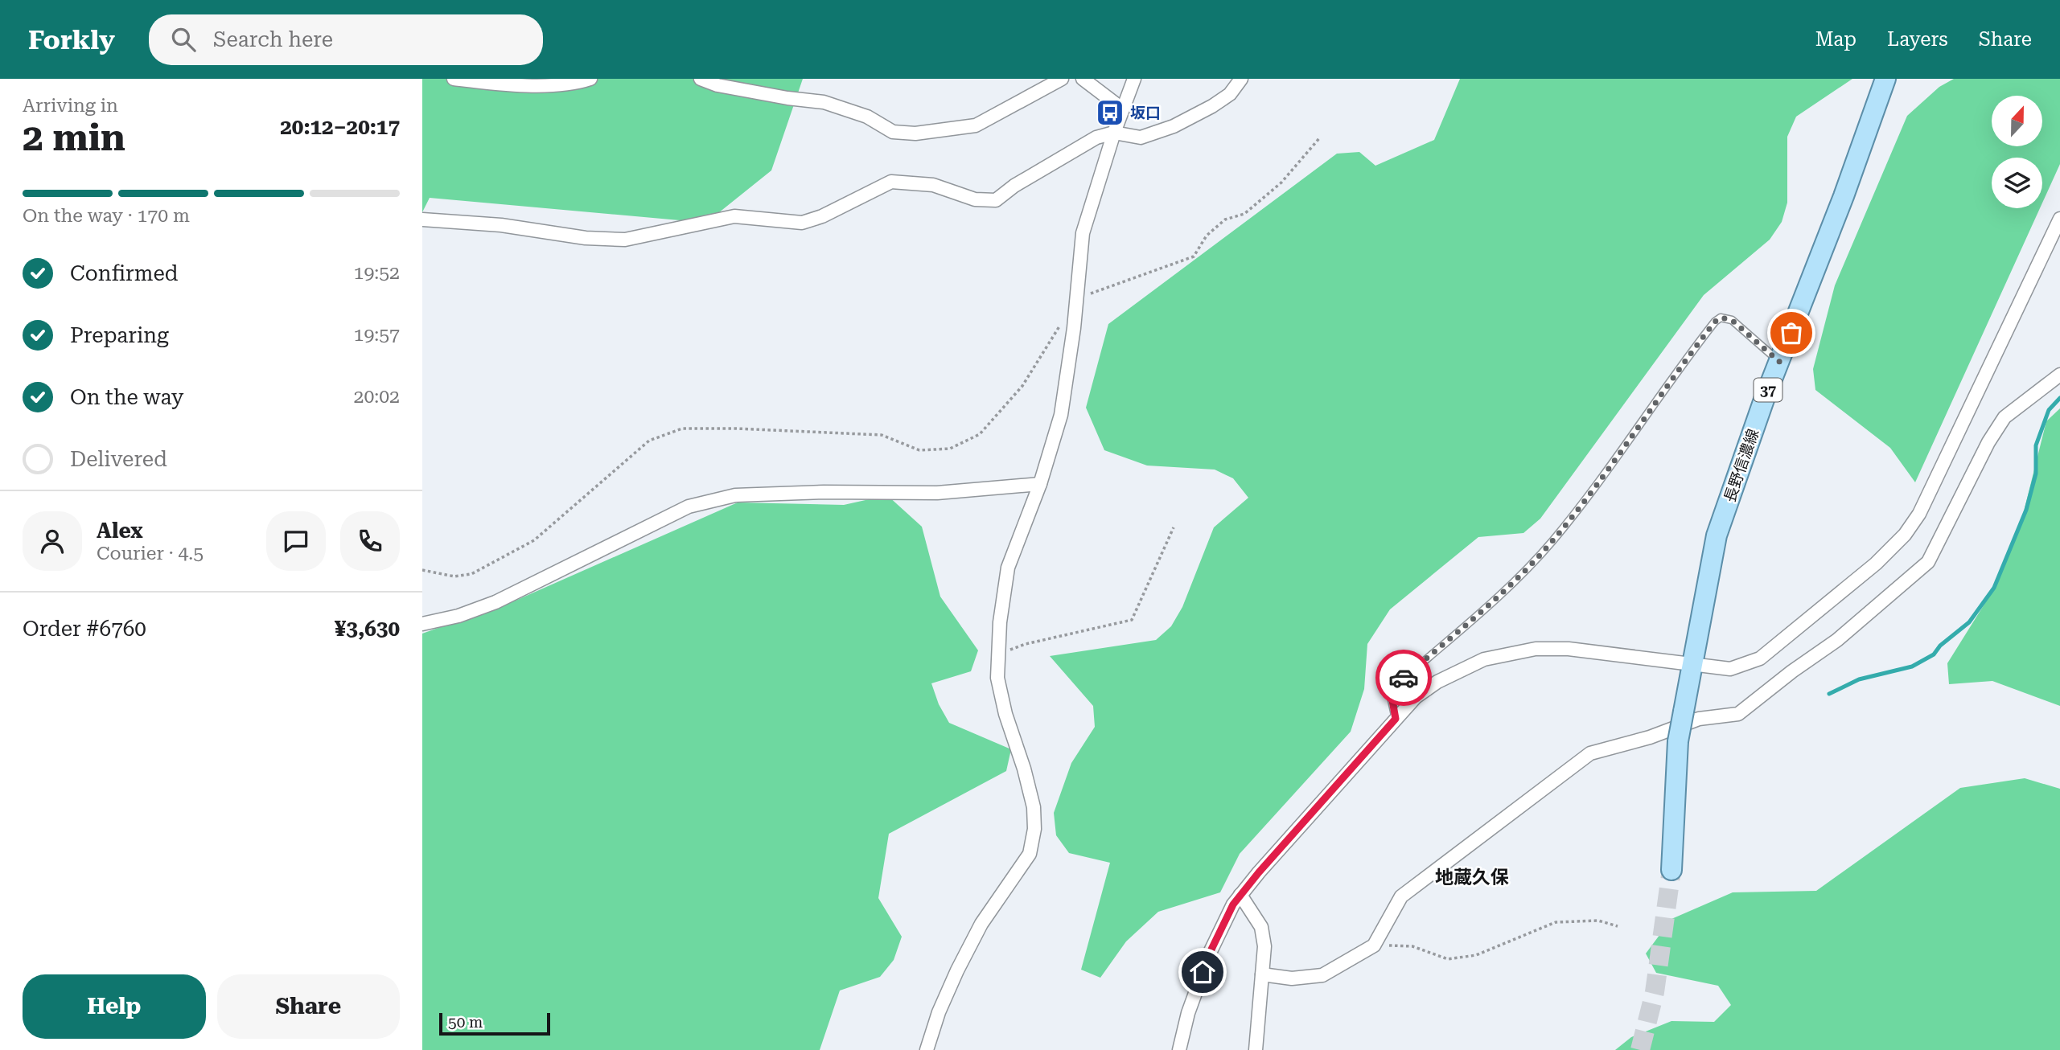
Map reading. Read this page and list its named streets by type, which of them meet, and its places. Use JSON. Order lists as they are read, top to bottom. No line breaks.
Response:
{"streets":{"main road":["37","長野信濃線"]},"districts":["地蔵久保"],"places":{"bus stop":["坂口"]},"scale_bar":"50 m","north":"top","page":{"header":"Forkly","search":"Search here","nav":["Map","Layers","Share"],"heading":["2 min","Arriving in","20:12–20:17"],"panel":["Alex","Courier · 4.5","Order #6760","¥3,630"],"bar":"On the way · 170 m","list":[["Confirmed","19:52"],["Preparing","19:57"],["On the way","20:02"],"Delivered"],"buttons":["Help","Share"],"scale":"50 m"}}
